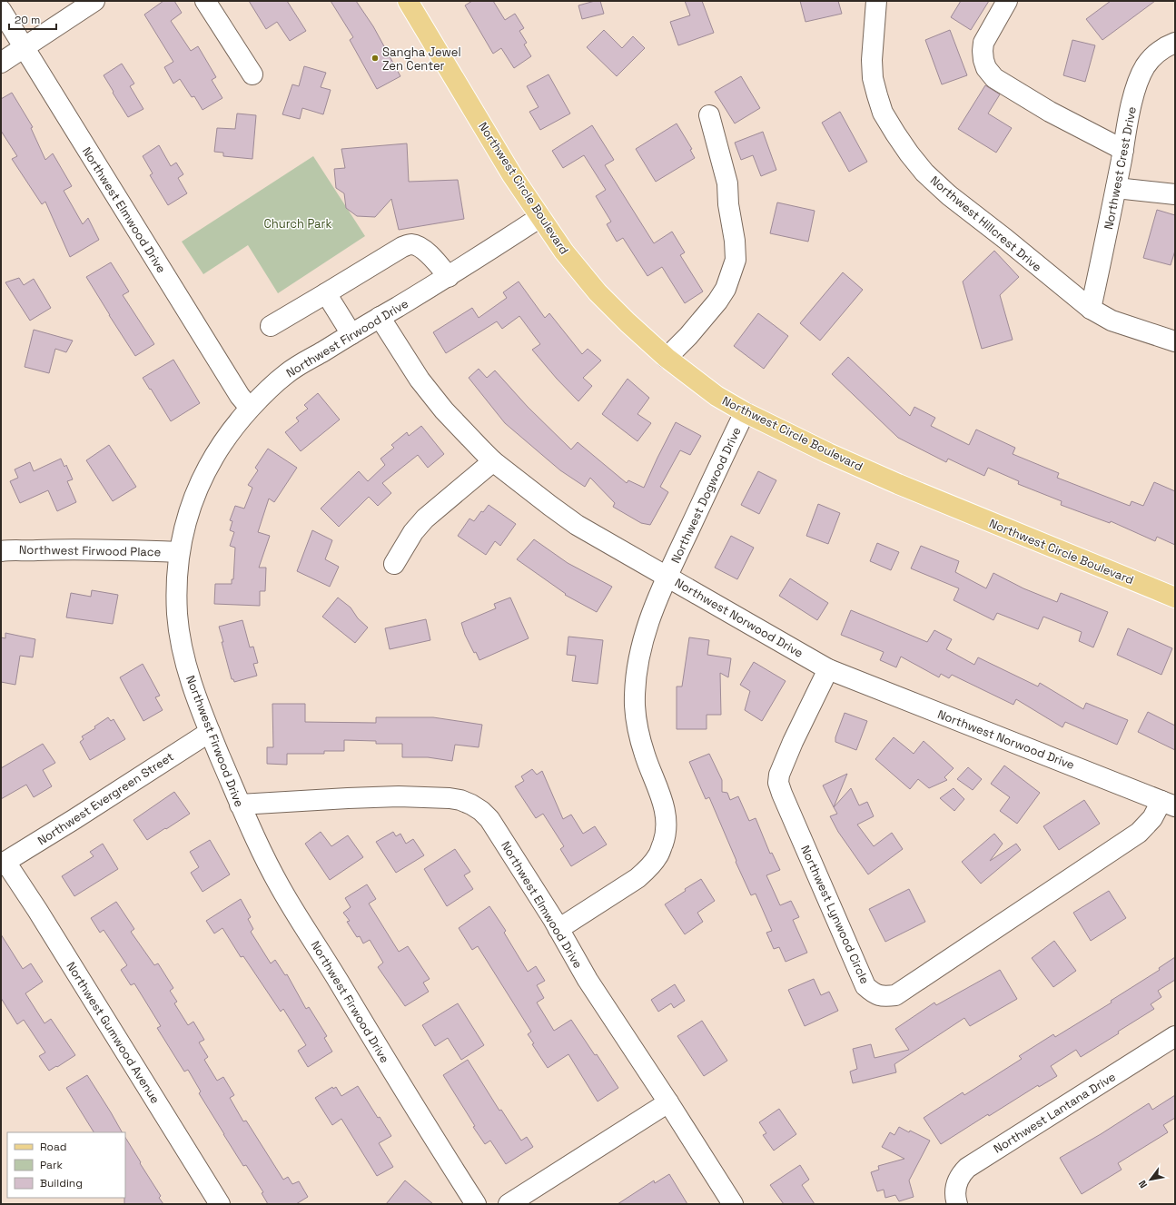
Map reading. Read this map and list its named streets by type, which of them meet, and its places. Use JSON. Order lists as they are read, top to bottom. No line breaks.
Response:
{"streets":{"main road":["Northwest Circle Boulevard"],"street":["Northwest Crest Drive","Northwest Elmwood Drive","Northwest Hillcrest Drive","Northwest Firwood Drive","Northwest Dogwood Drive","Northwest Firwood Place","Northwest Norwood Drive","Northwest Evergreen Street","Northwest Lynwood Circle","Northwest Gumwood Avenue","Northwest Lantana Drive"]},"crossings":[["Northwest Crest Drive","Northwest Hillcrest Drive"],["Northwest Circle Boulevard","Northwest Firwood Drive"],["Northwest Circle Boulevard","Northwest Dogwood Drive"],["Northwest Elmwood Drive","Northwest Firwood Drive"],["Northwest Elmwood Drive","Northwest Dogwood Drive"],["Northwest Firwood Drive","Northwest Firwood Place"],["Northwest Firwood Drive","Northwest Norwood Drive"],["Northwest Firwood Drive","Northwest Evergreen Street"],["Northwest Dogwood Drive","Northwest Norwood Drive"],["Northwest Norwood Drive","Northwest Lynwood Circle"],["Northwest Evergreen Street","Northwest Gumwood Avenue"]],"parks":["Church Park"],"places":["Sangha Jewel Zen Center"],"legend":["Road","Park","Building"],"scale_bar":"20 m","north":"bottom left"}
